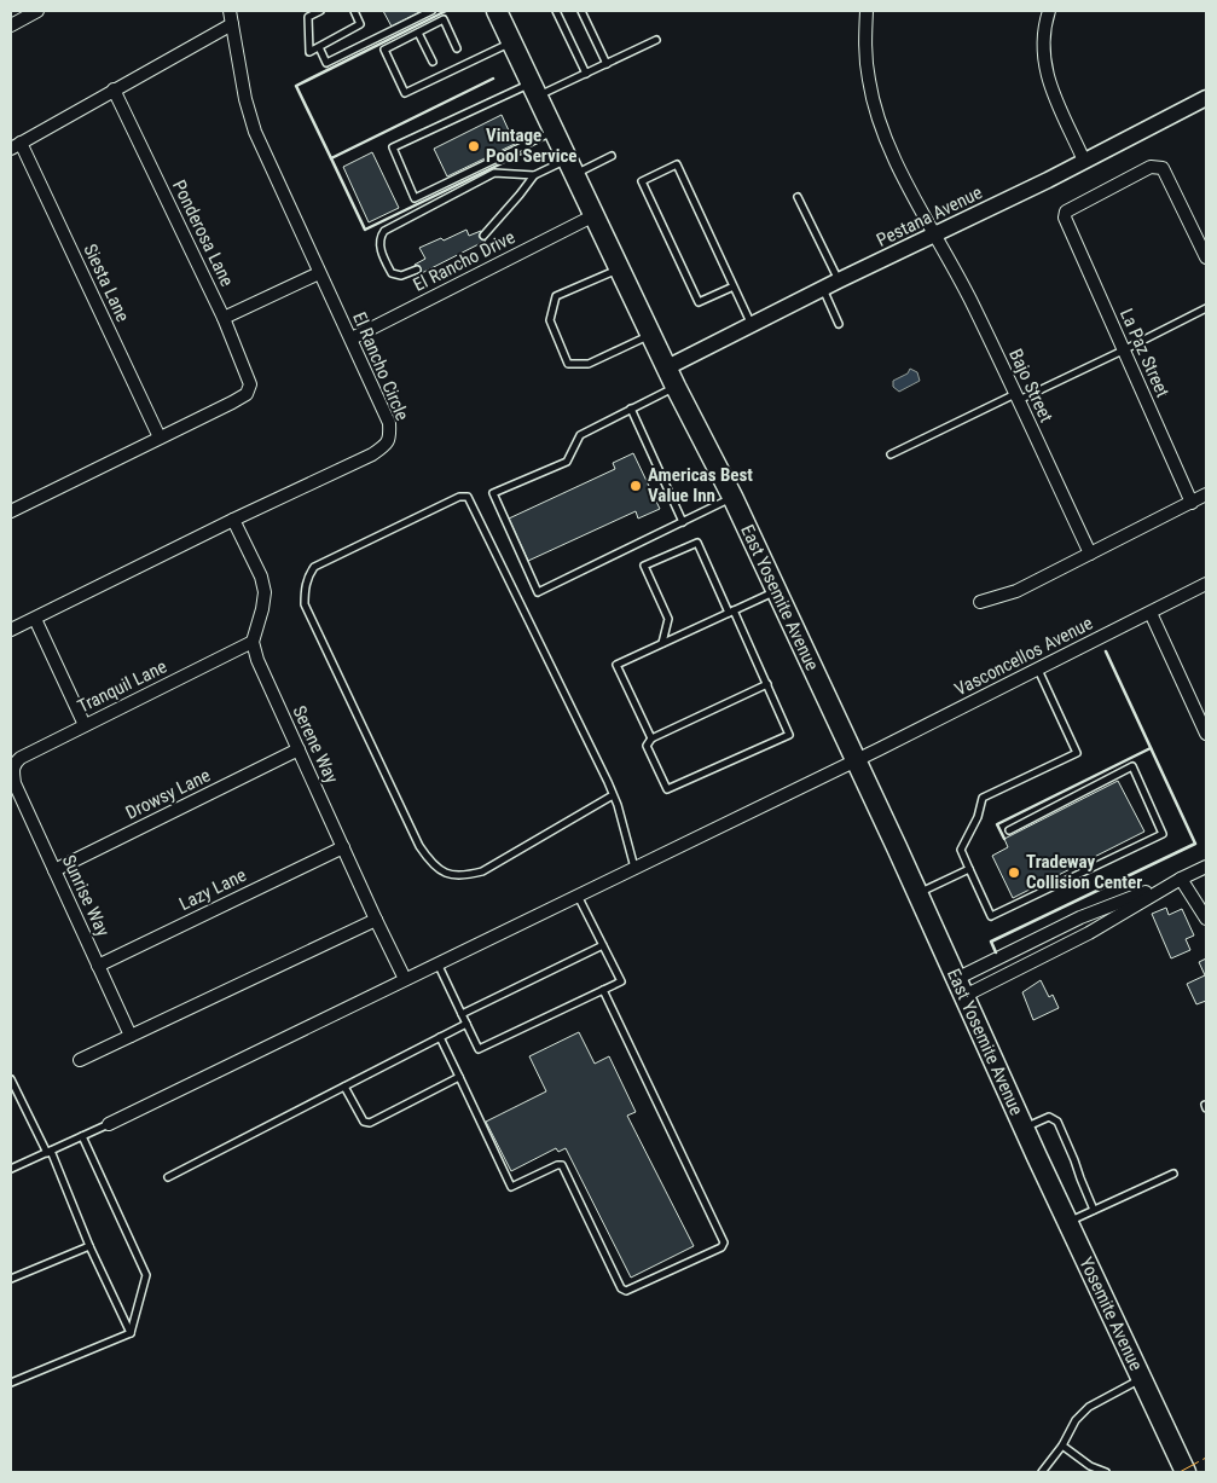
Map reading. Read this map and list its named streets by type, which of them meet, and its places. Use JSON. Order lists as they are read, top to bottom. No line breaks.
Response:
{"streets":{"main road":["East Yosemite Avenue","Yosemite Avenue"],"street":["Pestana Avenue","Ponderosa Lane","El Rancho Drive","Siesta Lane","La Paz Street","El Rancho Circle","Bajo Street","Vasconcellos Avenue","Tranquil Lane","Serene Way","Drowsy Lane","Lazy Lane","Sunrise Way"]},"crossings":[["Pestana Avenue","Bajo Street"],["Pestana Avenue","East Yosemite Avenue"],["Ponderosa Lane","Siesta Lane"],["El Rancho Drive","El Rancho Circle"],["El Rancho Drive","East Yosemite Avenue"],["East Yosemite Avenue","Vasconcellos Avenue"],["East Yosemite Avenue","Yosemite Avenue"],["Vasconcellos Avenue","Serene Way"],["Tranquil Lane","Serene Way"],["Tranquil Lane","Sunrise Way"],["Serene Way","Drowsy Lane"],["Serene Way","Lazy Lane"],["Drowsy Lane","Sunrise Way"],["Lazy Lane","Sunrise Way"]],"places":["Vintage Pool Service","Americas Best Value Inn","Tradeway Collision Center"]}
